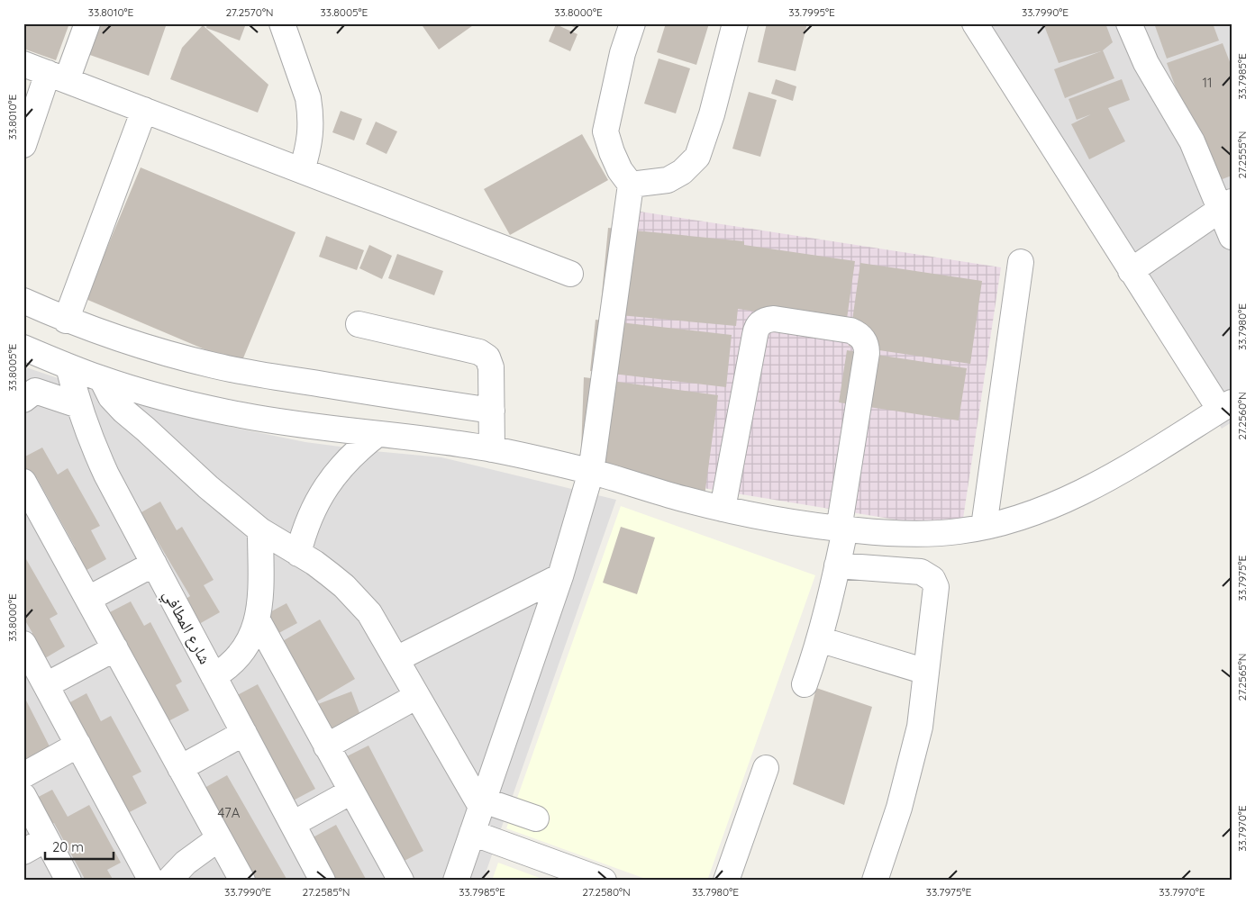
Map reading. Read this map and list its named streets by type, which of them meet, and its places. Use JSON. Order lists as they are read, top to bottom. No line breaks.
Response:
{"streets":{"street":["شارع المطافي"]},"house_numbers":["11","47A"],"scale_bar":"20 m","coordinates":["33.8010°E","27.2570°N","33.8005°E","33.8000°E","33.7995°E","33.7990°E","33.7985°E","27.2555°N","33.7980°E","27.2560°N","33.7975°E","27.2565°N","33.7970°E","27.2585°N","27.2580°N"]}
